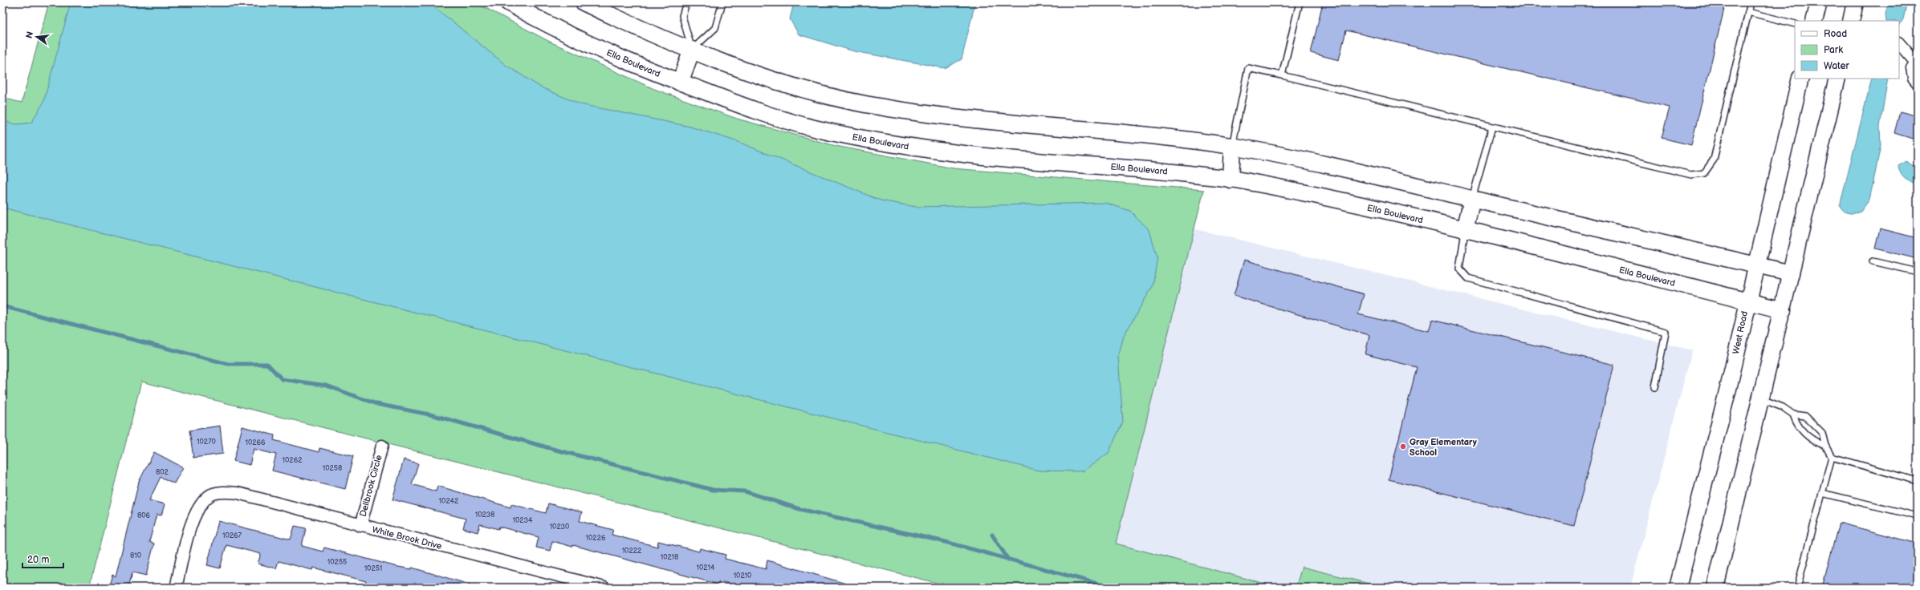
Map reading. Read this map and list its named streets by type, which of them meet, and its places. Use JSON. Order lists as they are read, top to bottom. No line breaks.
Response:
{"streets":{"main road":["Ella Boulevard","West Road"],"street":["Dellbrook Circle","White Brook Drive"]},"crossings":[["Ella Boulevard","West Road"],["Dellbrook Circle","White Brook Drive"]],"places":["Gray Elementary School"],"house_numbers":["10270","10266","10262","10258","802","10242","10238","806","10234","10230","10267","10226","10222","810","10218","10255","10214","10251","10210"],"legend":["Road","Park","Water"],"scale_bar":"20 m","north":"left"}
